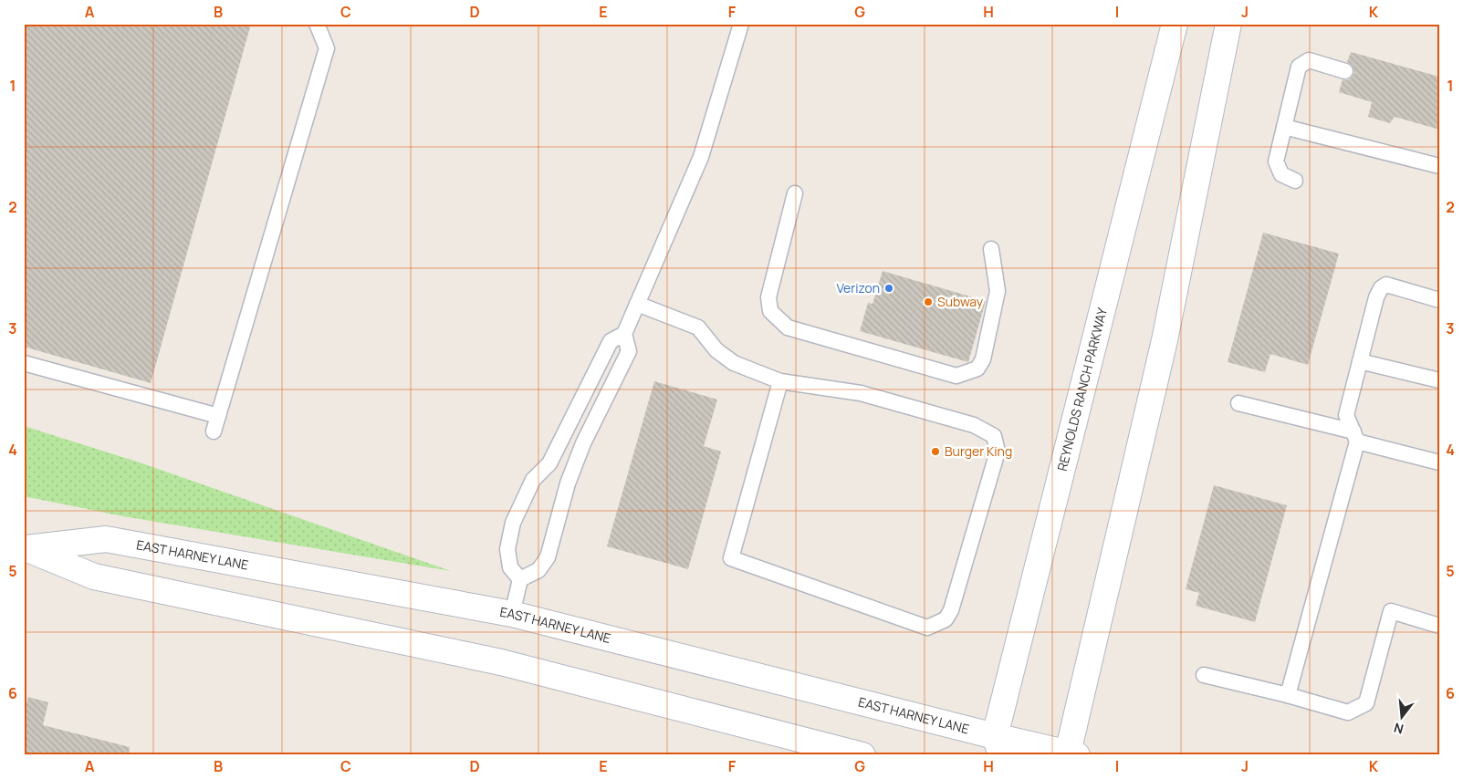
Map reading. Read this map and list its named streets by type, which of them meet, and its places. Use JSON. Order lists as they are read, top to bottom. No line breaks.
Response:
{"streets":{"main road":["REYNOLDS RANCH PARKWAY","EAST HARNEY LANE"]},"crossings":[["REYNOLDS RANCH PARKWAY","EAST HARNEY LANE"]],"places":["Verizon","Subway","Burger King"],"north":"bottom","grid":{"columns":["A","B","C","D","E","F","G","H","I","J","K"],"rows":["1","2","3","4","5","6"]}}
